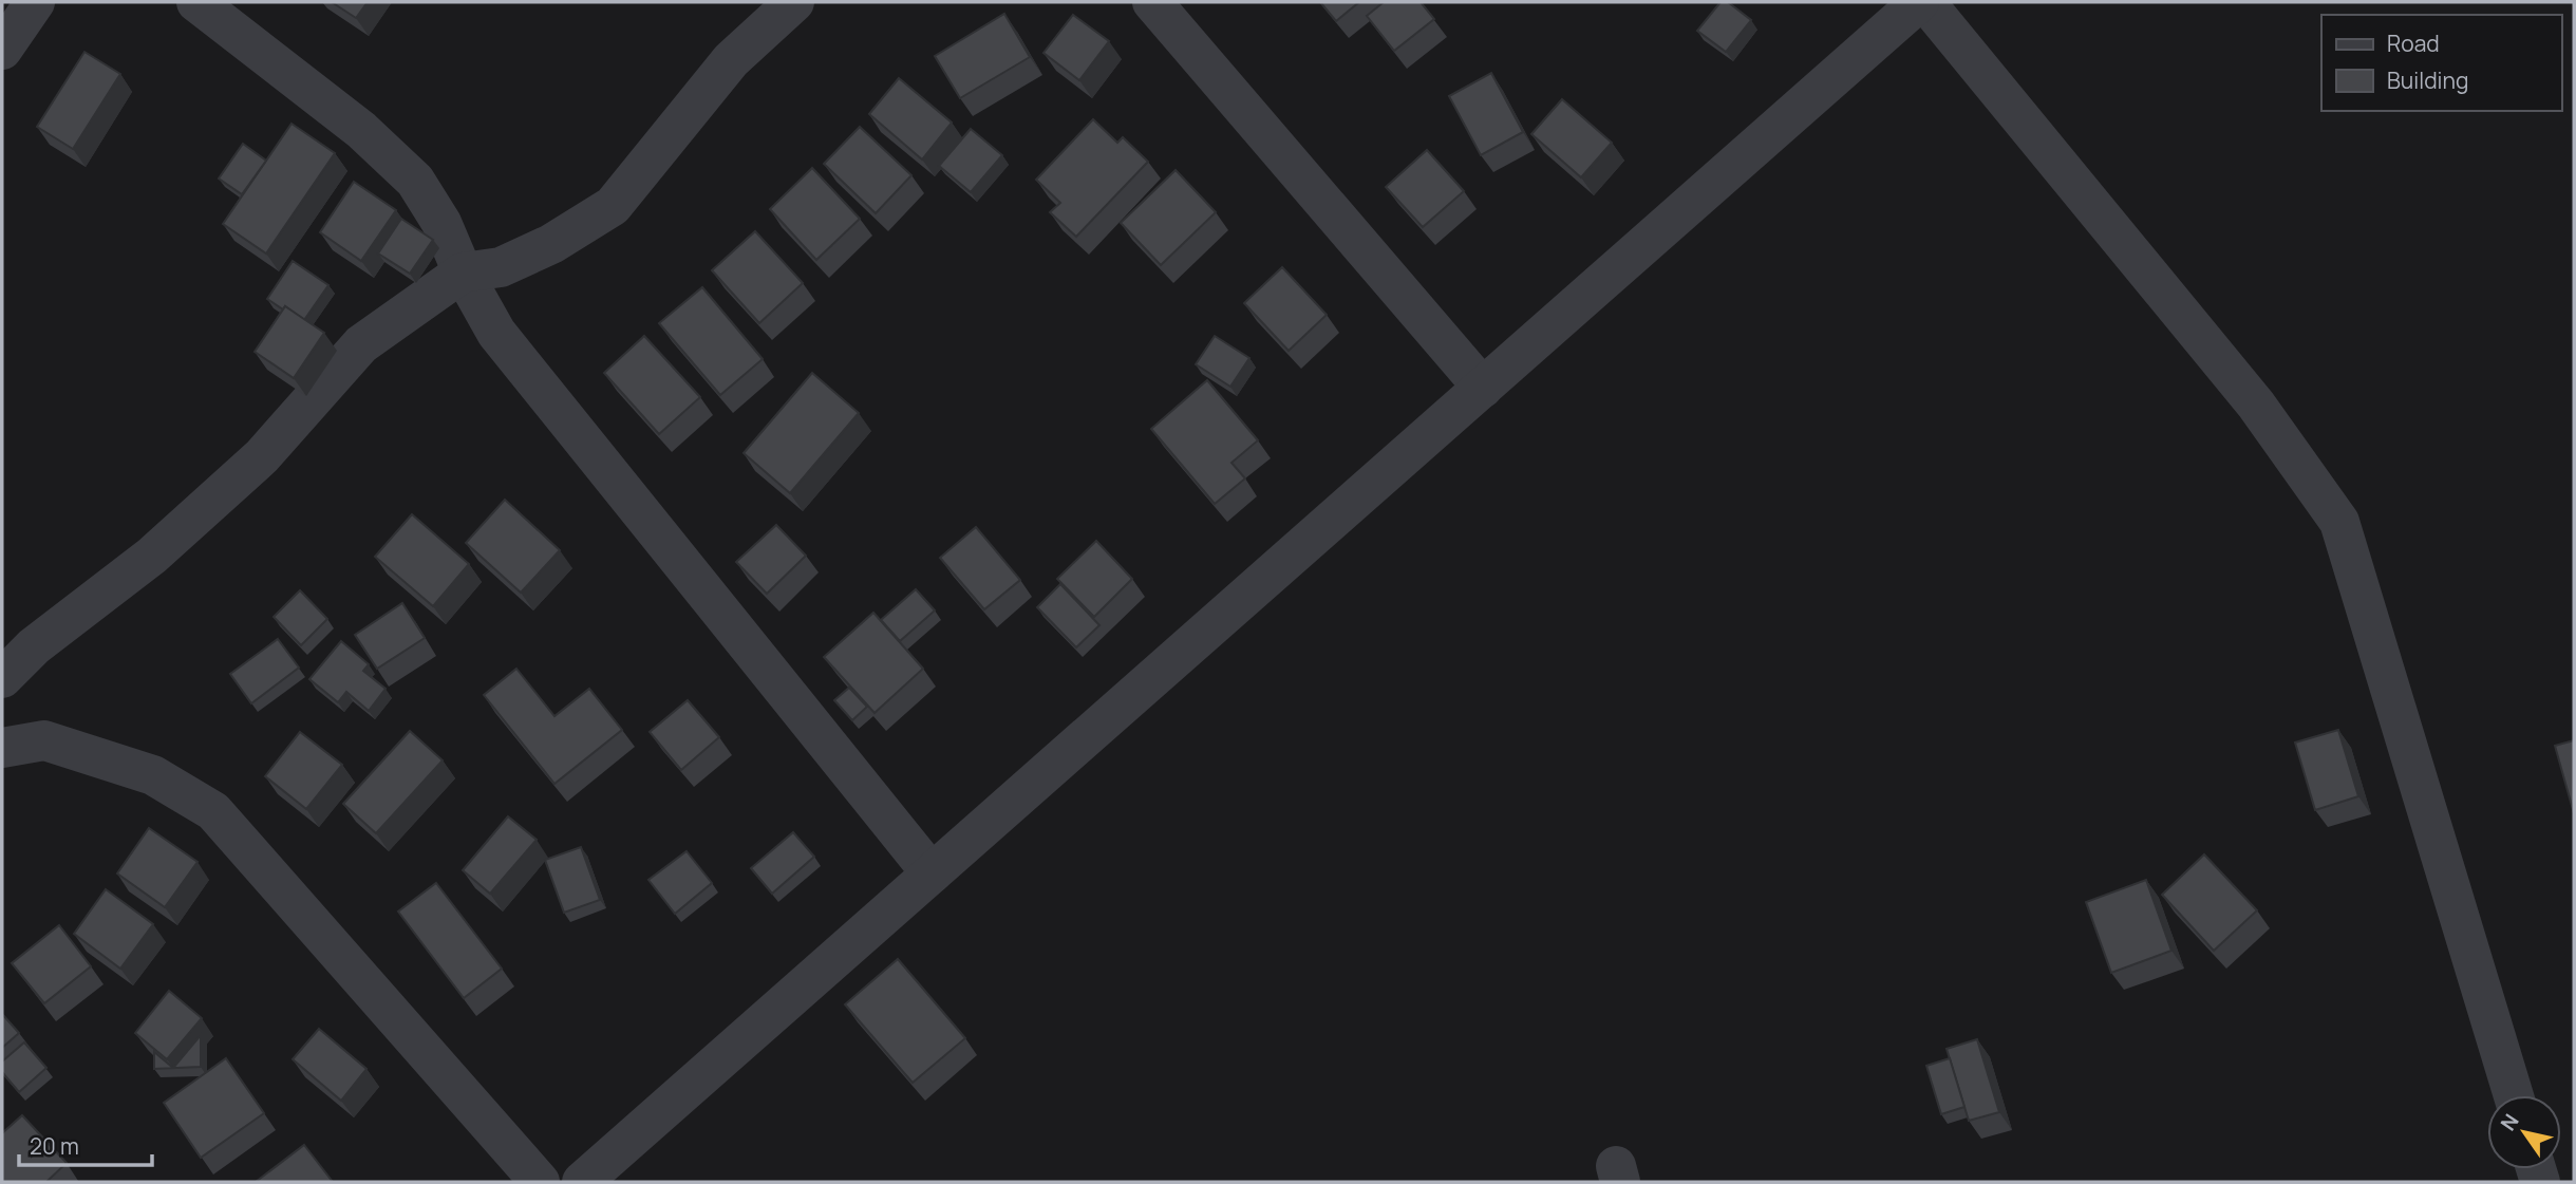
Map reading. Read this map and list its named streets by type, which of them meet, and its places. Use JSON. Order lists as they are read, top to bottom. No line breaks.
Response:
{"legend":["Road","Building"],"scale_bar":"20 m","north":"top left"}
